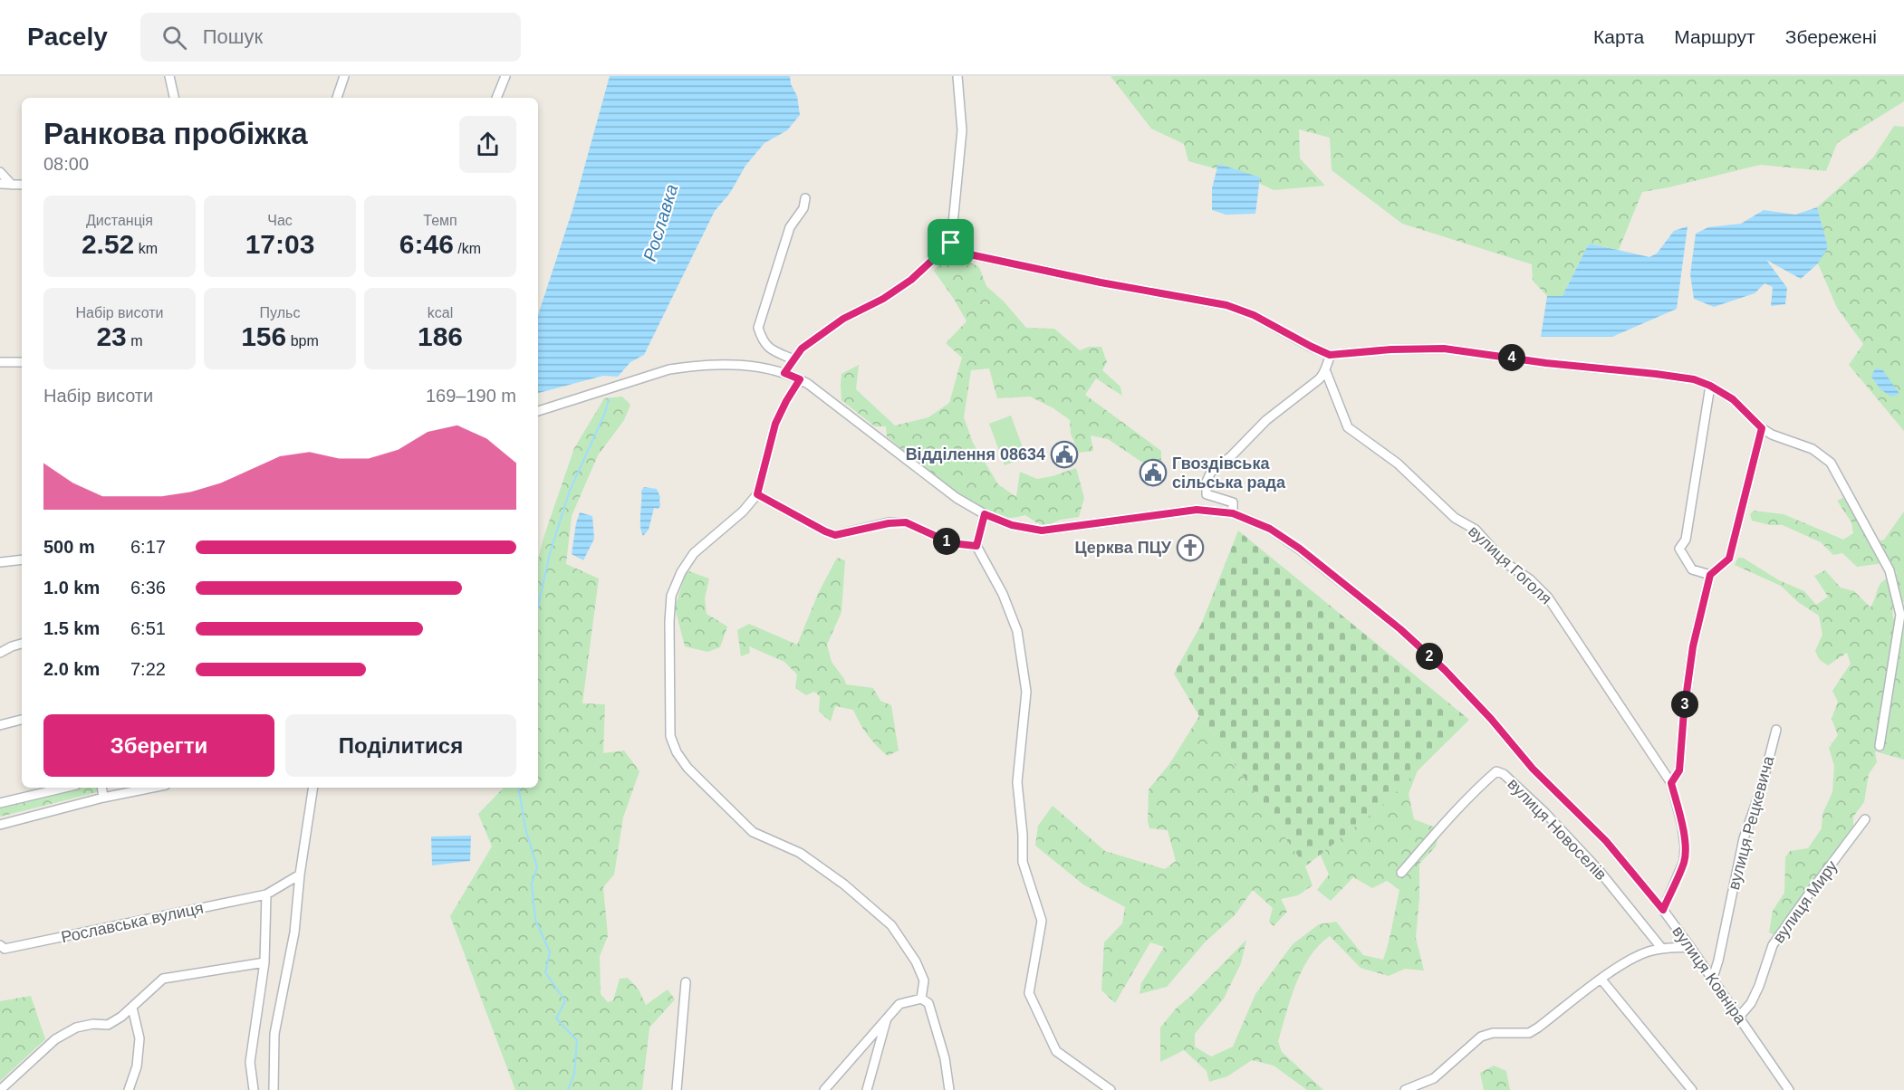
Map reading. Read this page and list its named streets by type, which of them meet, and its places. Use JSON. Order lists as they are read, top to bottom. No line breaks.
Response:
{"streets":{"street":["вулиця Гоголя","вулиця Рецкевича","вулиця Новоселів","вулиця Миру","Рославська вулиця","вулиця Ковніра"]},"crossings":[["вулиця Гоголя","вулиця Ковніра"],["вулиця Рецкевича","вулиця Ковніра"],["вулиця Миру","вулиця Ковніра"]],"water":["Рославка"],"places":{"public building":["Відділення 08634","Гвоздівська сільська рада"],"church":["Церква ПЦУ"]},"page":{"header":"Pacely","search":"Пошук","nav":["Карта","Маршрут","Збережені"],"heading":["Ранкова пробіжка","08:00"],"stats":[["Дистанція","2.52 km"],["Час","17:03"],["Темп","6:46 /km"],["Набір висоти","23 m"],["Пульс","156 bpm"],["kcal","186"]],"pins":["4","1","2","3"],"chart":["Набір висоти","169–190 m"],"list":[{"name":"500 m","note":"6:17"},{"name":"1.0 km","note":"6:36"},{"name":"1.5 km","note":"6:51"},{"name":"2.0 km","note":"7:22"}],"buttons":["Зберегти","Поділитися"]}}
